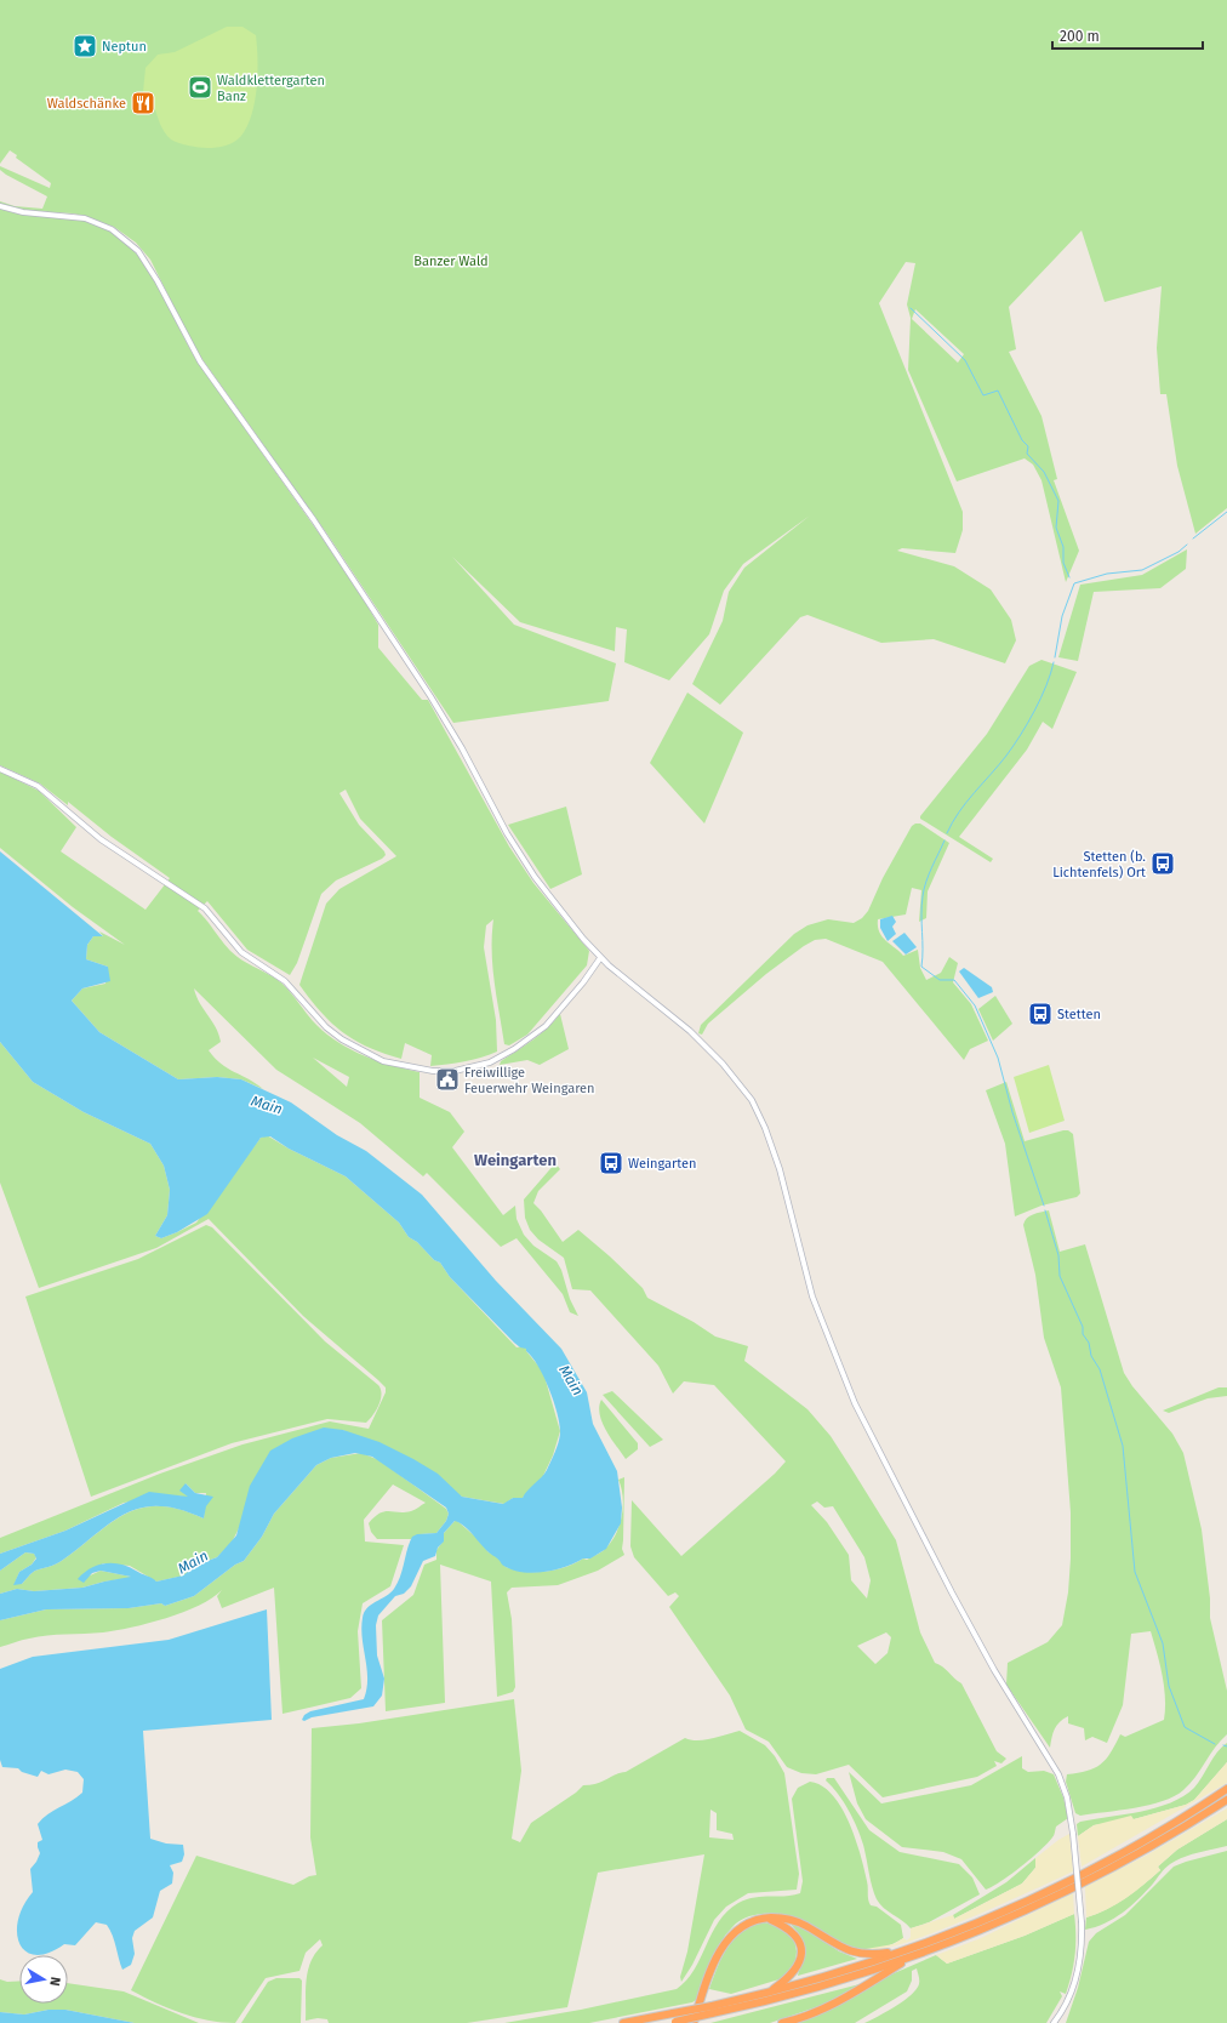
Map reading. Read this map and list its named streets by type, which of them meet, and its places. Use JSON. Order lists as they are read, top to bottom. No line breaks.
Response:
{"districts":["Weingarten"],"water":["Main"],"parks":["Banzer Wald"],"places":{"place":["Neptun"],"sports":["Waldklettergarten Banz"],"restaurant":["Waldschänke"],"bus stop":["Stetten (b. Lichtenfels) Ort","Stetten","Weingarten"],"public building":["Freiwillige Feuerwehr Weingaren"]},"scale_bar":"200 m","north":"right"}
